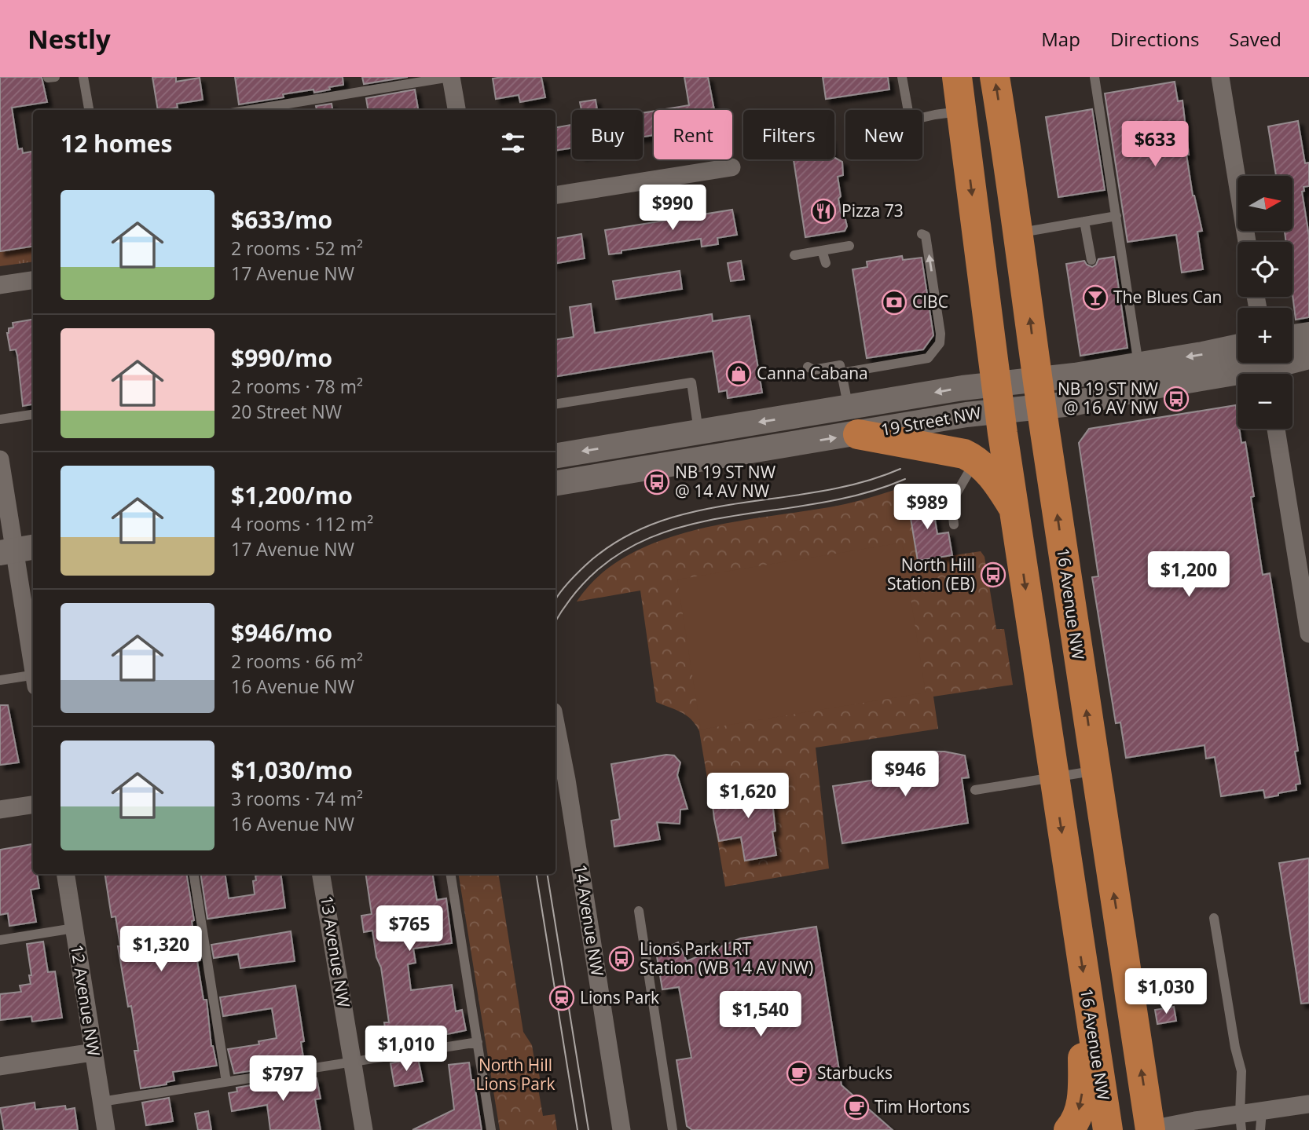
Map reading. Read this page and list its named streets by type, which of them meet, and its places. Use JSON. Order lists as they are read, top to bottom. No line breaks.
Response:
{"streets":{"highway":["16 Avenue NW"],"street":["19 Street NW","14 Avenue NW","13 Avenue NW","12 Avenue NW"]},"crossings":[["19 Street NW","16 Avenue NW"]],"parks":["North Hill Lions Park"],"places":{"restaurant":["Pizza 73"],"bar":["The Blues Can"],"bank":["CIBC"],"shop":["Canna Cabana"],"bus stop":["NB 19 ST NW @ 16 AV NW","NB 19 ST NW @ 14 AV NW","North Hill Station (EB)","Lions Park LRT Station (WB 14 AV NW)"],"station":["Lions Park"],"cafe":["Starbucks","Tim Hortons"]},"north":"right","page":{"header":"Nestly","nav":["Map","Directions","Saved"],"chip":["Buy","Rent","Filters","New"],"heading":"12 homes","price":["$633","$990","$989","$1,200","$946","$1,620","$765","$1,320","$1,030","$1,540","$1,010","$797"],"map_buttons":["+","−"],"list":[{"name":"$633/mo","note":"2 rooms · 52 m² · 17 Avenue NW"},{"name":"$990/mo","note":"2 rooms · 78 m² · 20 Street NW"},{"name":"$1,200/mo","note":"4 rooms · 112 m² · 17 Avenue NW"},{"name":"$946/mo","note":"2 rooms · 66 m² · 16 Avenue NW"},{"name":"$1,030/mo","note":"3 rooms · 74 m² · 16 Avenue NW"}]}}
